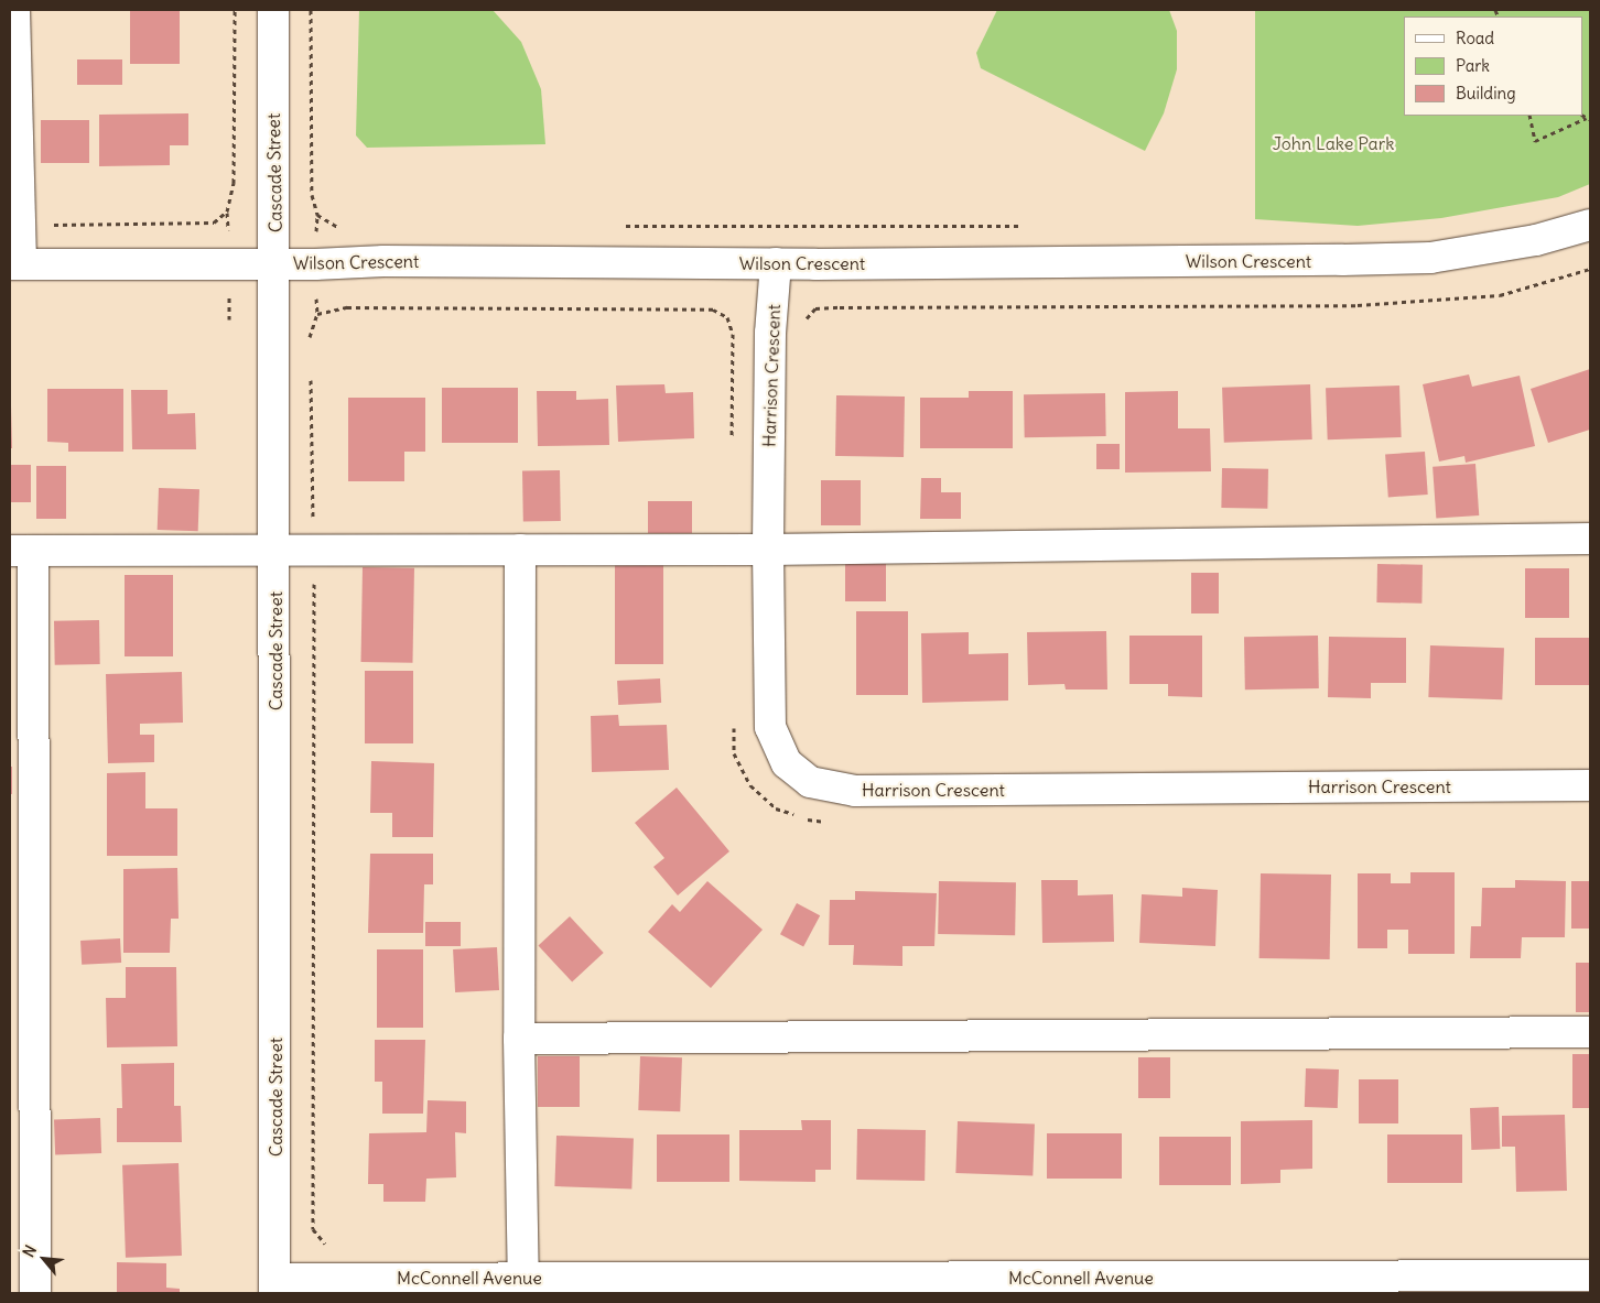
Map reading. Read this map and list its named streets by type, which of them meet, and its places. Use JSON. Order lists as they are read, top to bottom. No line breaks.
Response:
{"streets":{"street":["Cascade Street","Wilson Crescent","Harrison Crescent","McConnell Avenue"]},"crossings":[["Cascade Street","Wilson Crescent"],["Cascade Street","McConnell Avenue"],["Wilson Crescent","Harrison Crescent"]],"parks":["John Lake Park"],"legend":["Road","Park","Building"],"north":"top left"}
